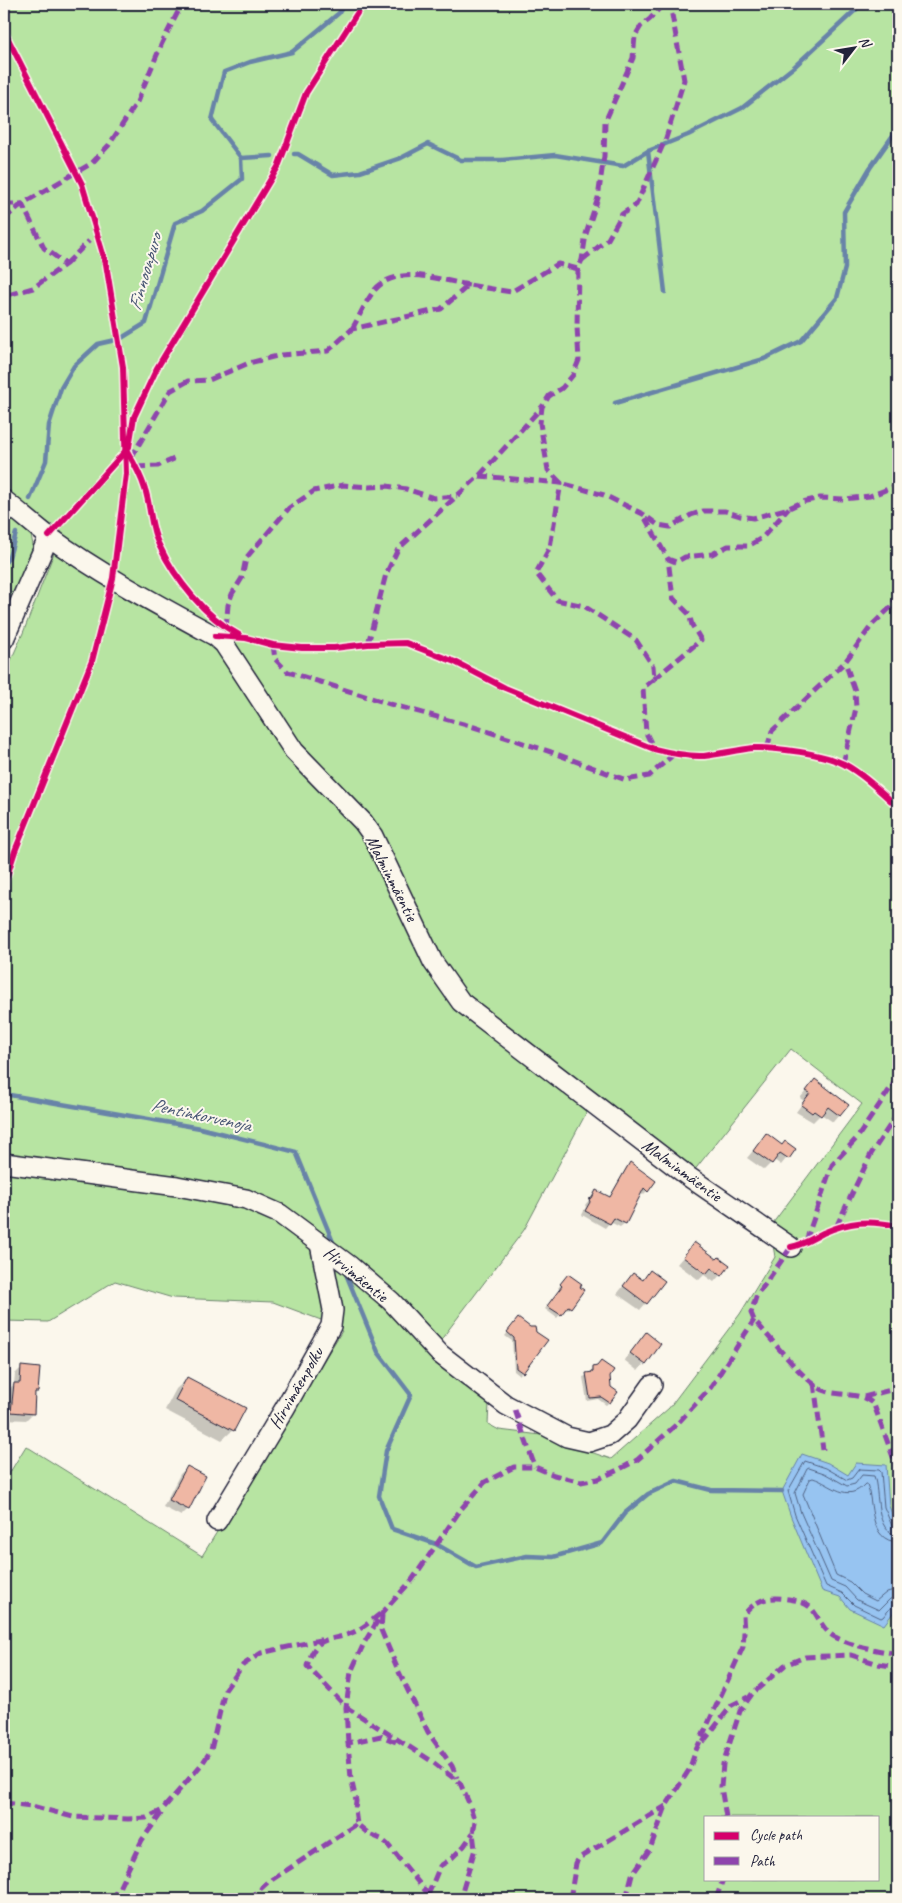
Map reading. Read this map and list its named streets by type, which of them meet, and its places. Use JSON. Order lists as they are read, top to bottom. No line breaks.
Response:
{"streets":{"street":["Malminmäentie","Hirvimäentie","Hirvimäenpolku"]},"crossings":[["Hirvimäentie","Hirvimäenpolku"]],"water":["Finnoonpuro","Pentinkorvenoja"],"legend":["Cycle path","Path"],"north":"top right"}
